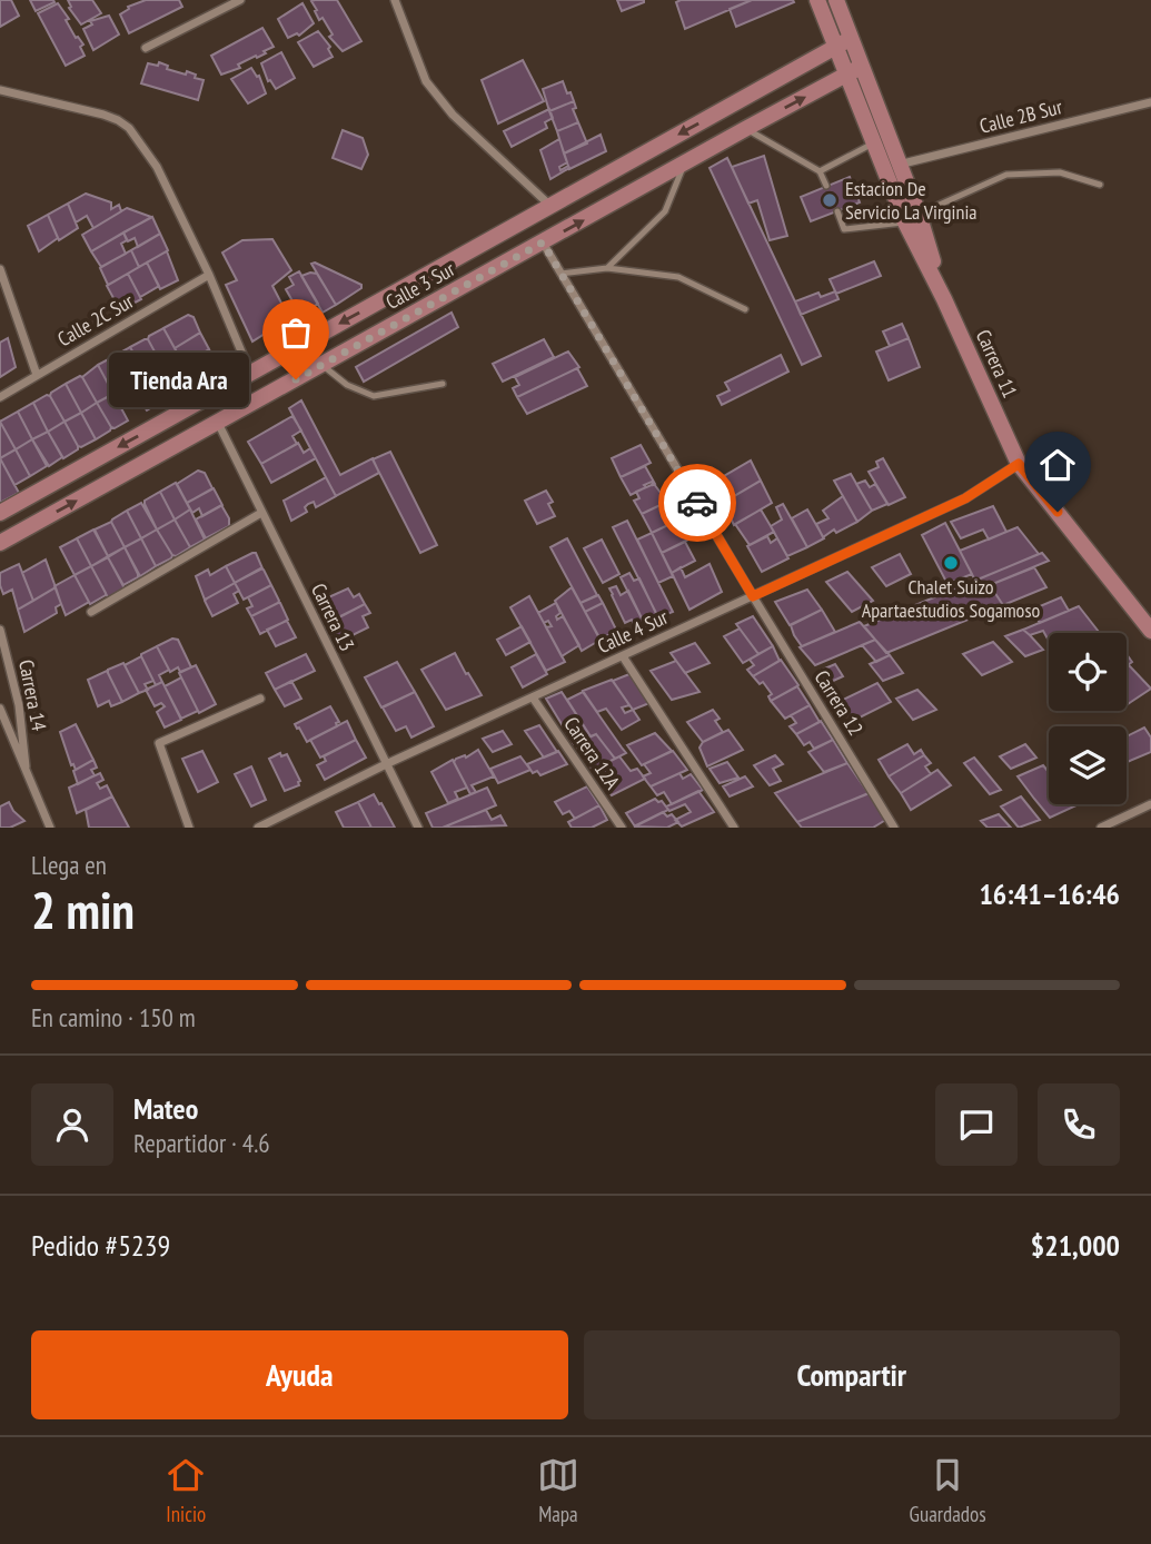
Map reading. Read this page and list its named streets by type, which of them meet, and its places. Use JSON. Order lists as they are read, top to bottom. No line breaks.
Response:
{"streets":{"street":["Calle 2B Sur","Calle 3 Sur","Calle 2C Sur","Carrera 11","Carrera 13","Calle 4 Sur","Carrera 14","Carrera 12","Carrera 12A"]},"crossings":[["Calle 2B Sur","Carrera 11"],["Calle 3 Sur","Carrera 11"],["Calle 3 Sur","Carrera 13"],["Carrera 11","Calle 4 Sur"],["Carrera 13","Calle 4 Sur"],["Calle 4 Sur","Carrera 12"],["Calle 4 Sur","Carrera 12A"]],"places":["Estacion De Servicio La Virginia","Tienda Ara","Chalet Suizo Apartaestudios Sogamoso"],"page":{"bubble":"Tienda Ara","heading":["2 min","Llega en","16:41–16:46"],"panel":["Mateo","Repartidor · 4.6","Pedido #5239","$21,000"],"bar":"En camino · 150 m","buttons":["Ayuda","Compartir"],"tabs":["Inicio","Mapa","Guardados"]}}
